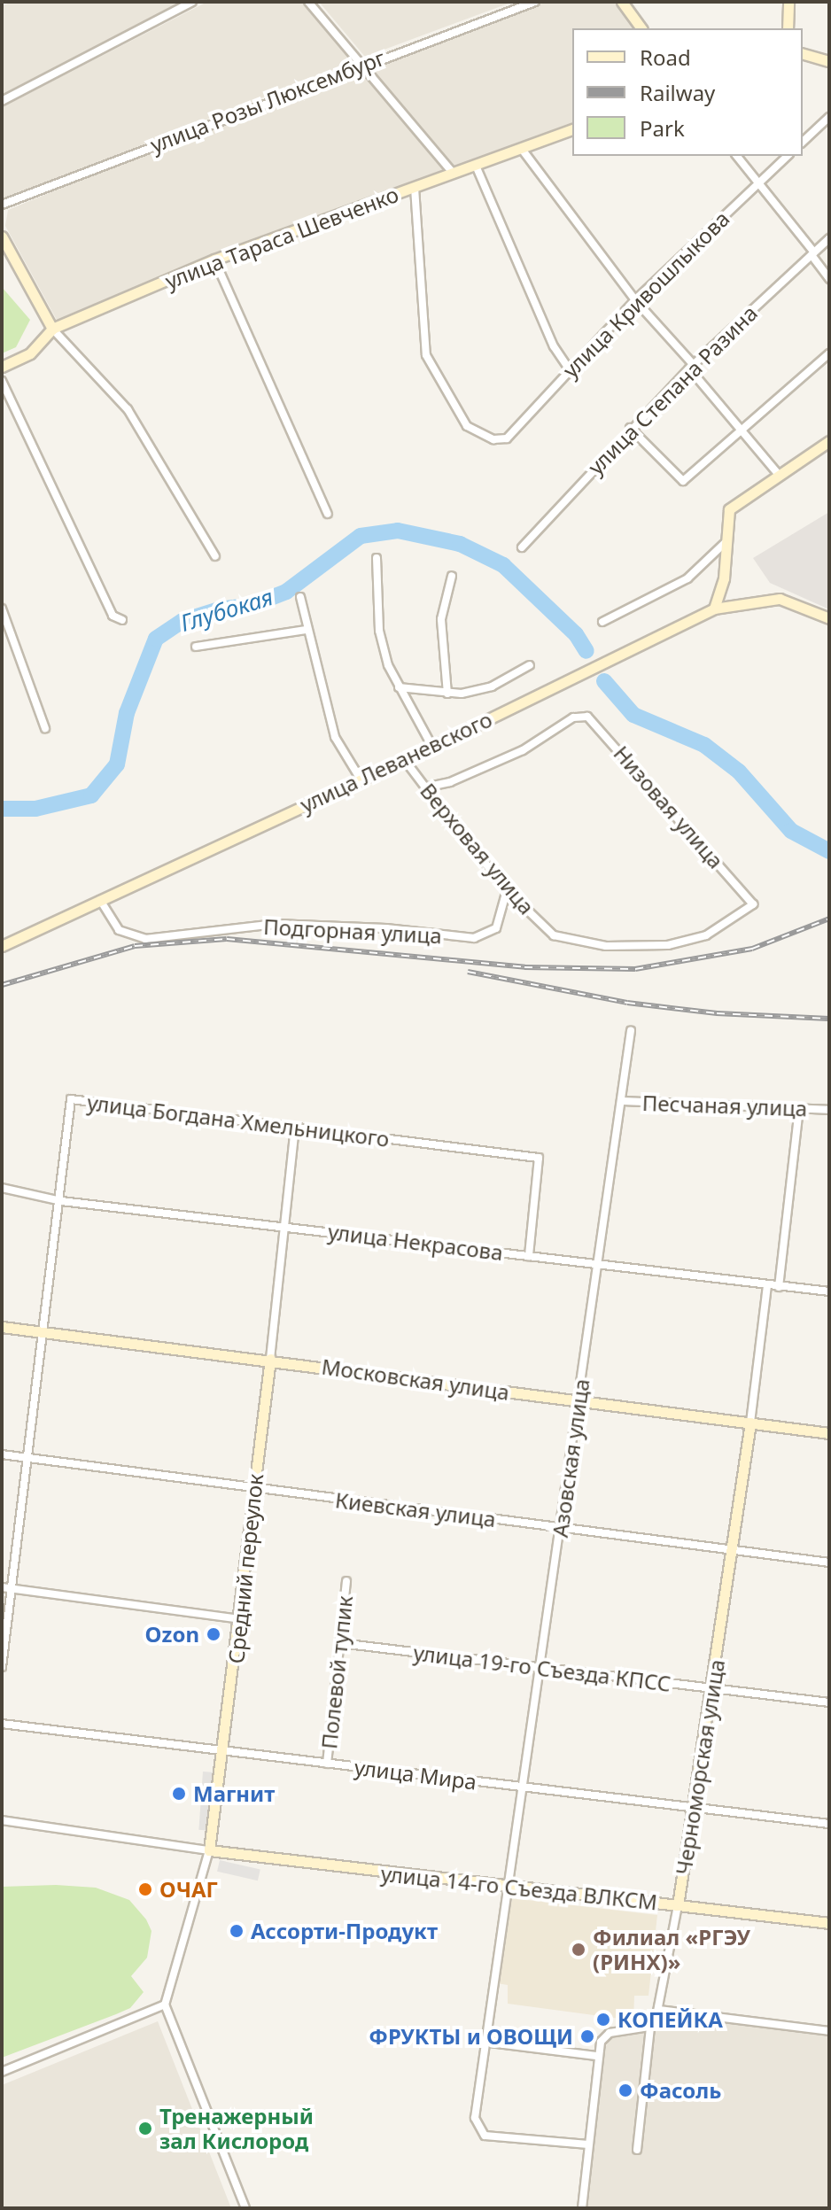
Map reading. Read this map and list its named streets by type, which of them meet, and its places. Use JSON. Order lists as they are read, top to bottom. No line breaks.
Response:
{"streets":{"street":["улица Розы Люксембург","улица Тараса Шевченко","улица Кривошлыкова","улица Степана Разина","улица Леваневского","Низовая улица","Верховая улица","Подгорная улица","Песчаная улица","улица Богдана Хмельницкого","улица Некрасова","Московская улица","Азовская улица","Киевская улица","Средний переулок","улица 19-го Съезда КПСС","Полевой тупик","Черноморская улица","улица Мира","улица 14-го Съезда ВЛКСМ"]},"crossings":[["улица Тараса Шевченко","улица Кривошлыкова"],["улица Леваневского","Низовая улица"],["улица Леваневского","Верховая улица"],["улица Леваневского","Подгорная улица"],["Низовая улица","Верховая улица"],["Верховая улица","Подгорная улица"],["Песчаная улица","Азовская улица"],["улица Богдана Хмельницкого","улица Некрасова"],["улица Богдана Хмельницкого","Московская улица"],["улица Богдана Хмельницкого","Киевская улица"],["улица Богдана Хмельницкого","Средний переулок"],["улица Некрасова","Азовская улица"],["улица Некрасова","Средний переулок"],["улица Некрасова","Черноморская улица"],["Московская улица","Азовская улица"],["Московская улица","Средний переулок"],["Московская улица","Черноморская улица"],["Азовская улица","Киевская улица"],["Азовская улица","улица 19-го Съезда КПСС"],["Азовская улица","улица Мира"],["Азовская улица","улица 14-го Съезда ВЛКСМ"],["Киевская улица","Средний переулок"],["Киевская улица","Черноморская улица"],["Средний переулок","улица Мира"],["Средний переулок","улица 14-го Съезда ВЛКСМ"],["улица 19-го Съезда КПСС","Полевой тупик"],["улица 19-го Съезда КПСС","Черноморская улица"],["Полевой тупик","улица Мира"],["Черноморская улица","улица Мира"],["Черноморская улица","улица 14-го Съезда ВЛКСМ"]],"water":["Глубокая"],"places":["Ozon","Магнит","ОЧАГ","Ассорти-Продукт","Филиал «РГЭУ (РИНХ)»","КОПЕЙКА","ФРУКТЫ и ОВОЩИ","Фасоль","Тренажерный зал Кислород"],"legend":["Road","Railway","Park"]}
